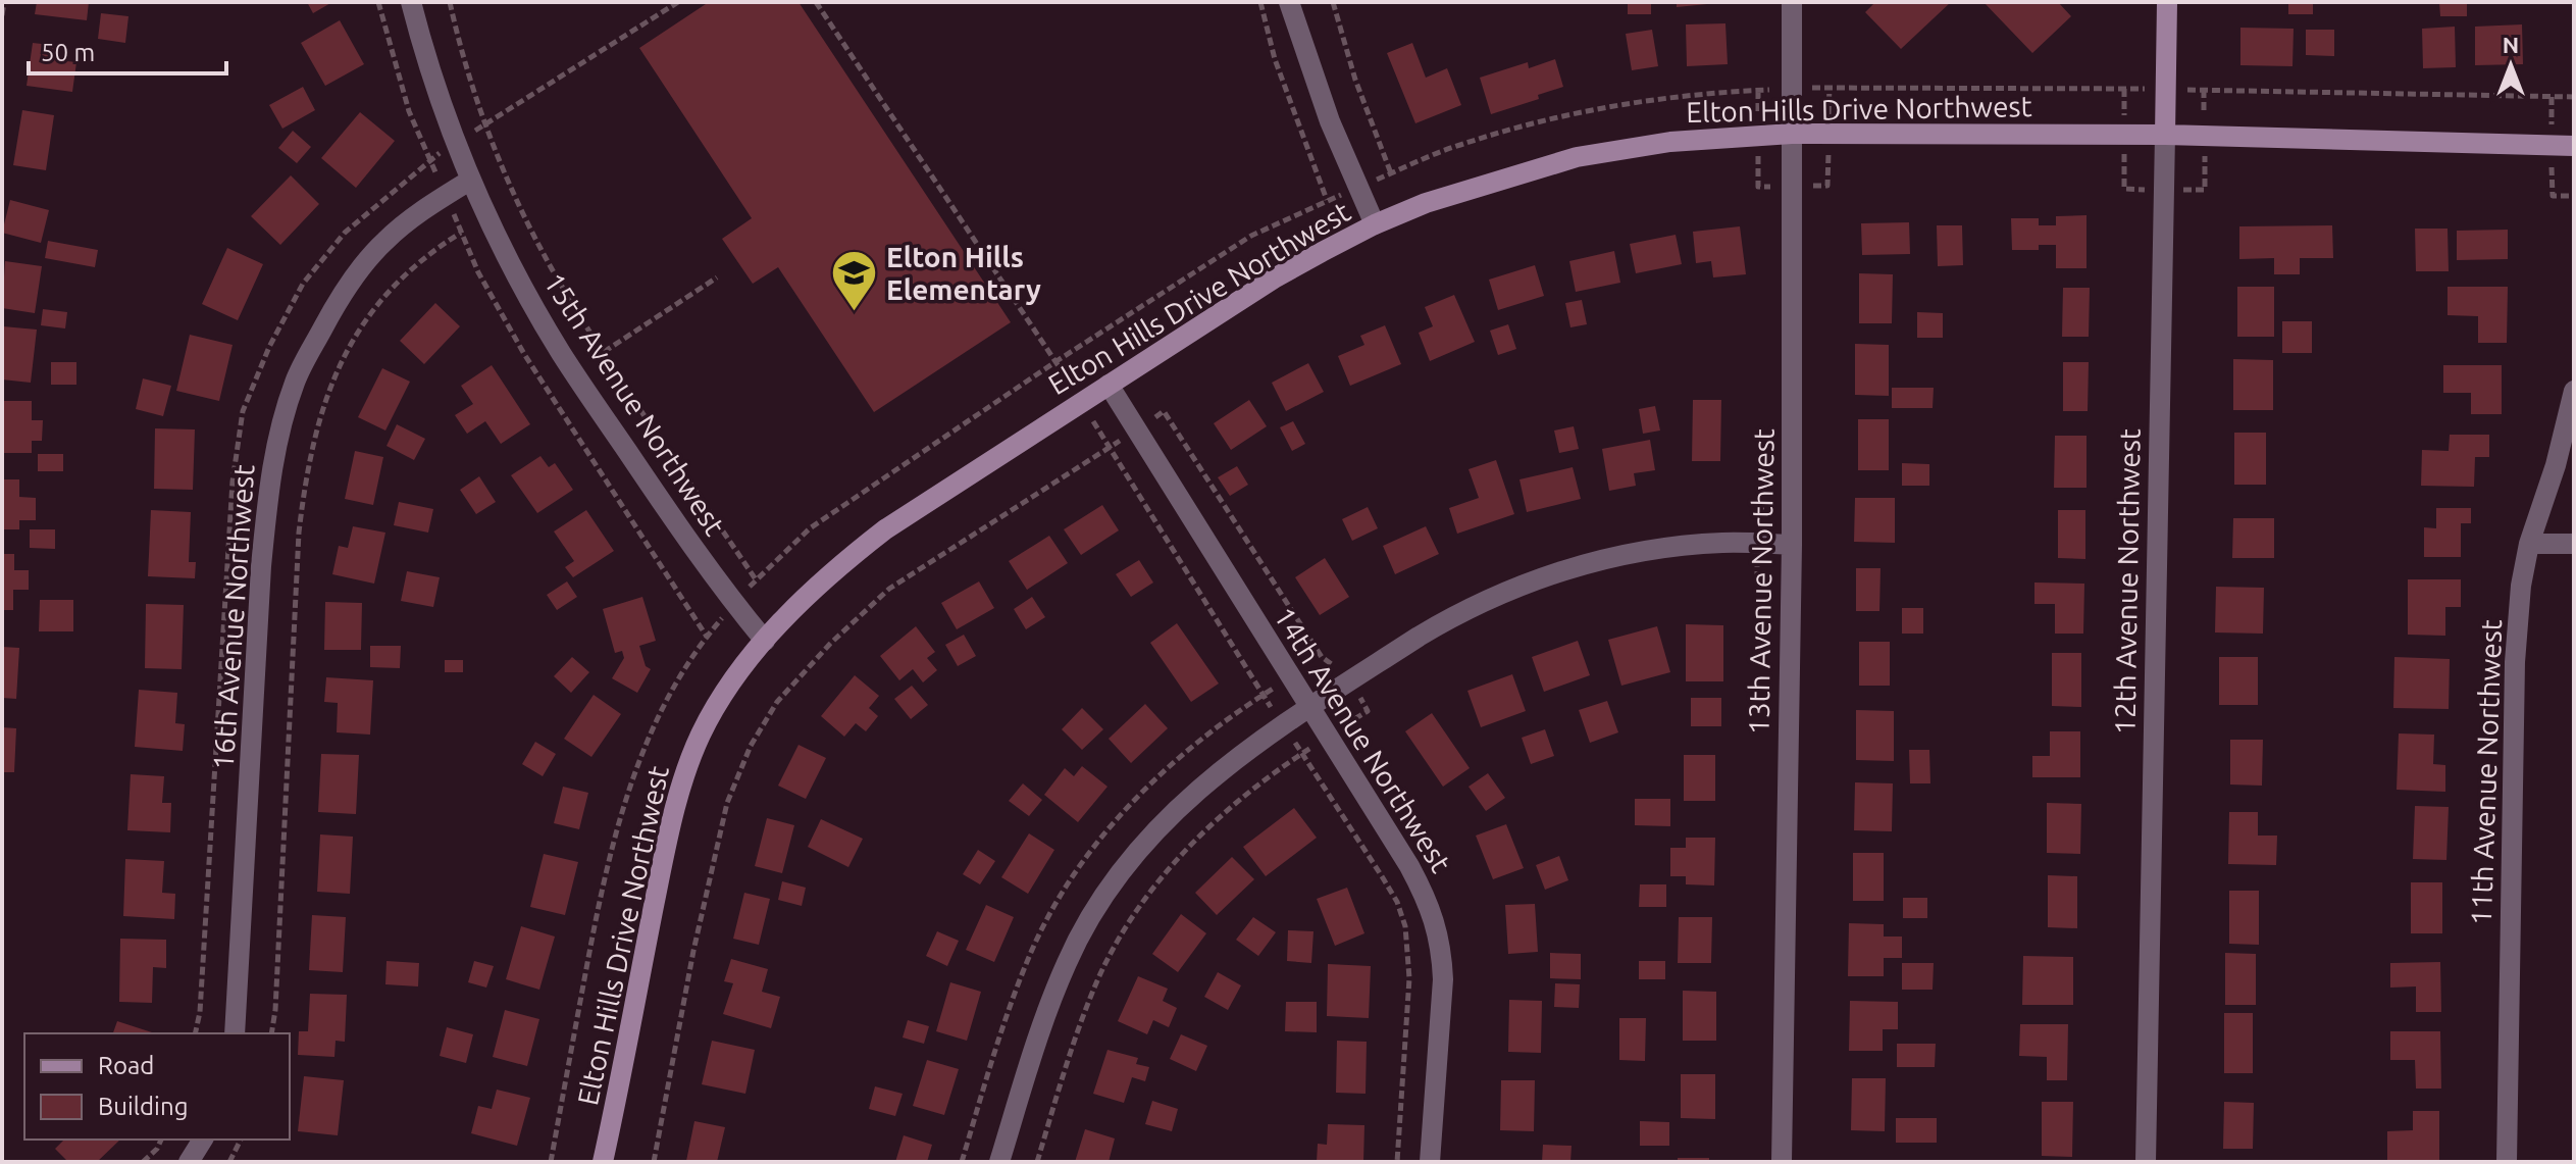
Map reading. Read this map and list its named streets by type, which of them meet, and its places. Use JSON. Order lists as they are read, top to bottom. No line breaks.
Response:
{"streets":{"main road":["Elton Hills Drive Northwest","12th Avenue Northwest"],"street":["15th Avenue Northwest","13th Avenue Northwest","16th Avenue Northwest","14th Avenue Northwest","11th Avenue Northwest"]},"crossings":[["Elton Hills Drive Northwest","15th Avenue Northwest"],["Elton Hills Drive Northwest","13th Avenue Northwest"],["Elton Hills Drive Northwest","12th Avenue Northwest"],["Elton Hills Drive Northwest","14th Avenue Northwest"],["15th Avenue Northwest","16th Avenue Northwest"]],"places":{"school or university":["Elton Hills Elementary"]},"legend":["Road","Building"],"scale_bar":"50 m","north":"top"}
